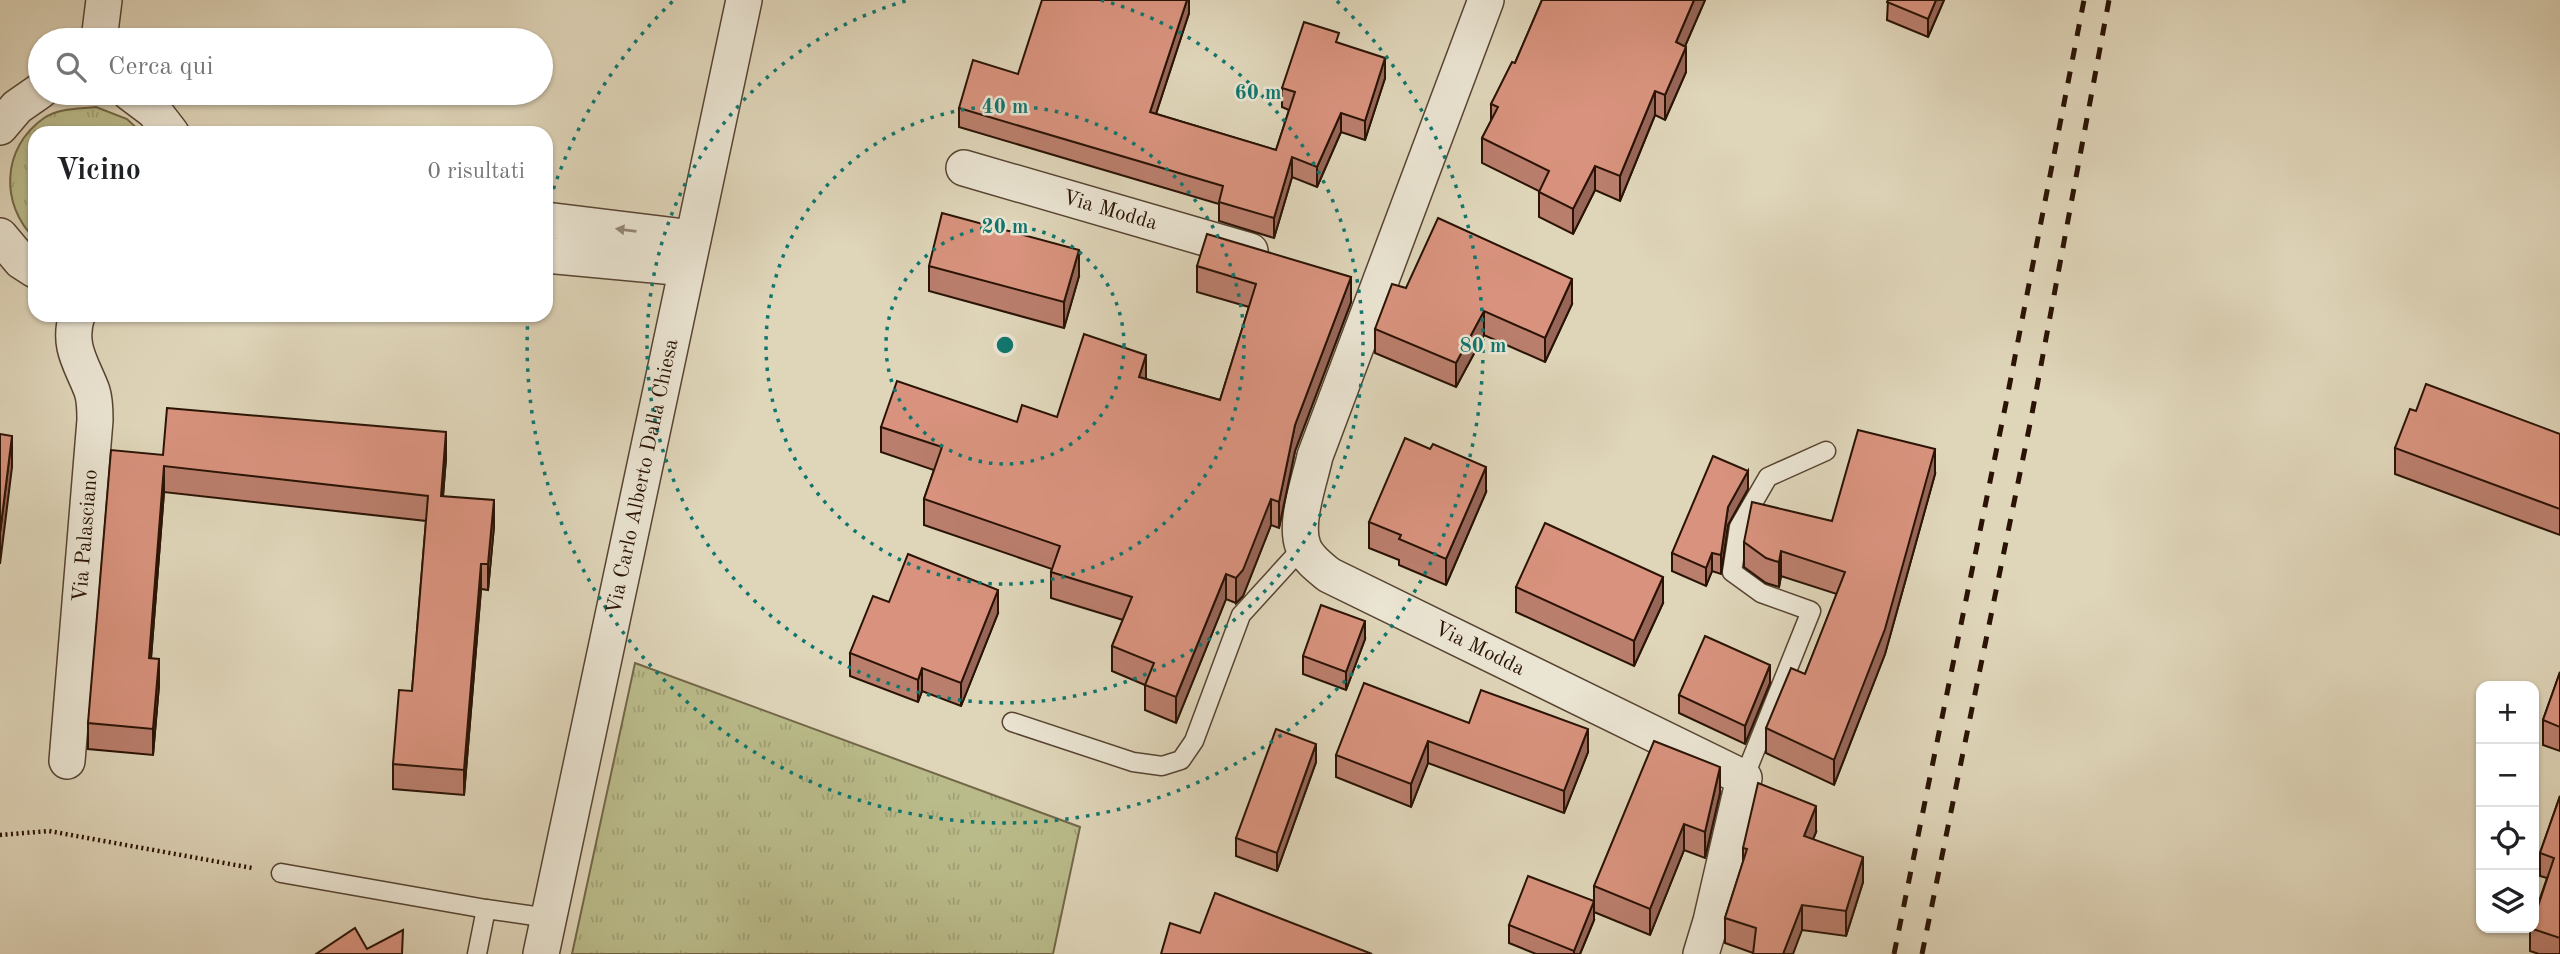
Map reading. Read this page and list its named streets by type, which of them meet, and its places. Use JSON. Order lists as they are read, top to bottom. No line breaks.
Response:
{"streets":{"street":["Via Modda","Via Carlo Alberto Dalla Chiesa","Via Palasciano"]},"page":{"search":"Cerca qui","heading":["Vicino","0 risultati"],"map_buttons":["+","−"]},"rings":["60 m","40 m","20 m","80 m"]}
